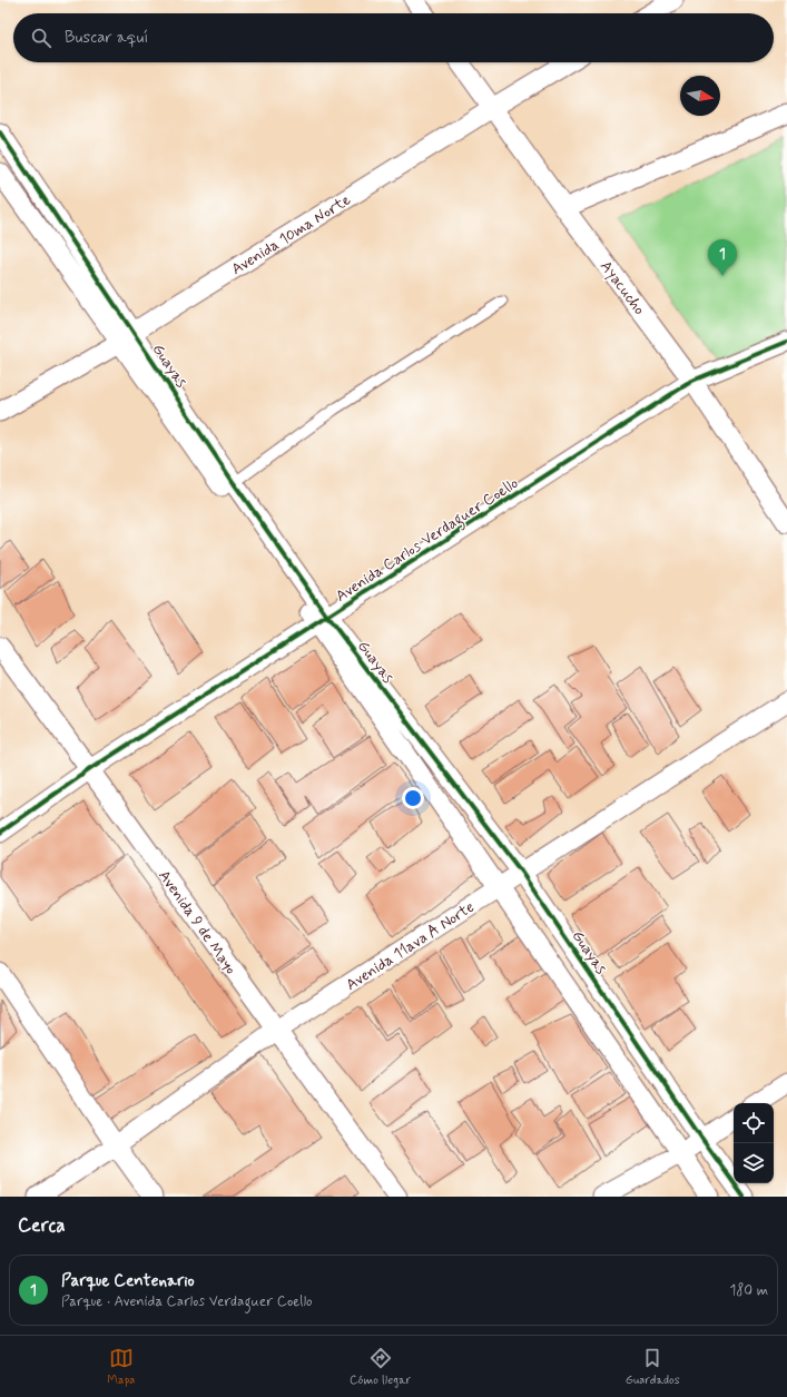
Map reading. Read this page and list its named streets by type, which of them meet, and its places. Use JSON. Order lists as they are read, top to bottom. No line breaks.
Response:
{"streets":{"street":["Avenida 10ma Norte","Ayacucho","Guayas","Avenida Carlos Verdaguer Coello","Avenida 9 de Mayo","Avenida 11ava A Norte"]},"crossings":[["Avenida 10ma Norte","Ayacucho"],["Avenida 10ma Norte","Guayas"],["Ayacucho","Avenida Carlos Verdaguer Coello"],["Guayas","Avenida Carlos Verdaguer Coello"],["Guayas","Avenida 11ava A Norte"],["Avenida Carlos Verdaguer Coello","Avenida 9 de Mayo"],["Avenida 9 de Mayo","Avenida 11ava A Norte"]],"north":"right","page":{"search":"Buscar aquí","pins":"1","heading":"Cerca","list":[{"mark":"1","name":"Parque Centenario","note":"Parque · Avenida Carlos Verdaguer Coello","value":"180 m"}],"nav":["Mapa","Cómo llegar","Guardados"]}}
